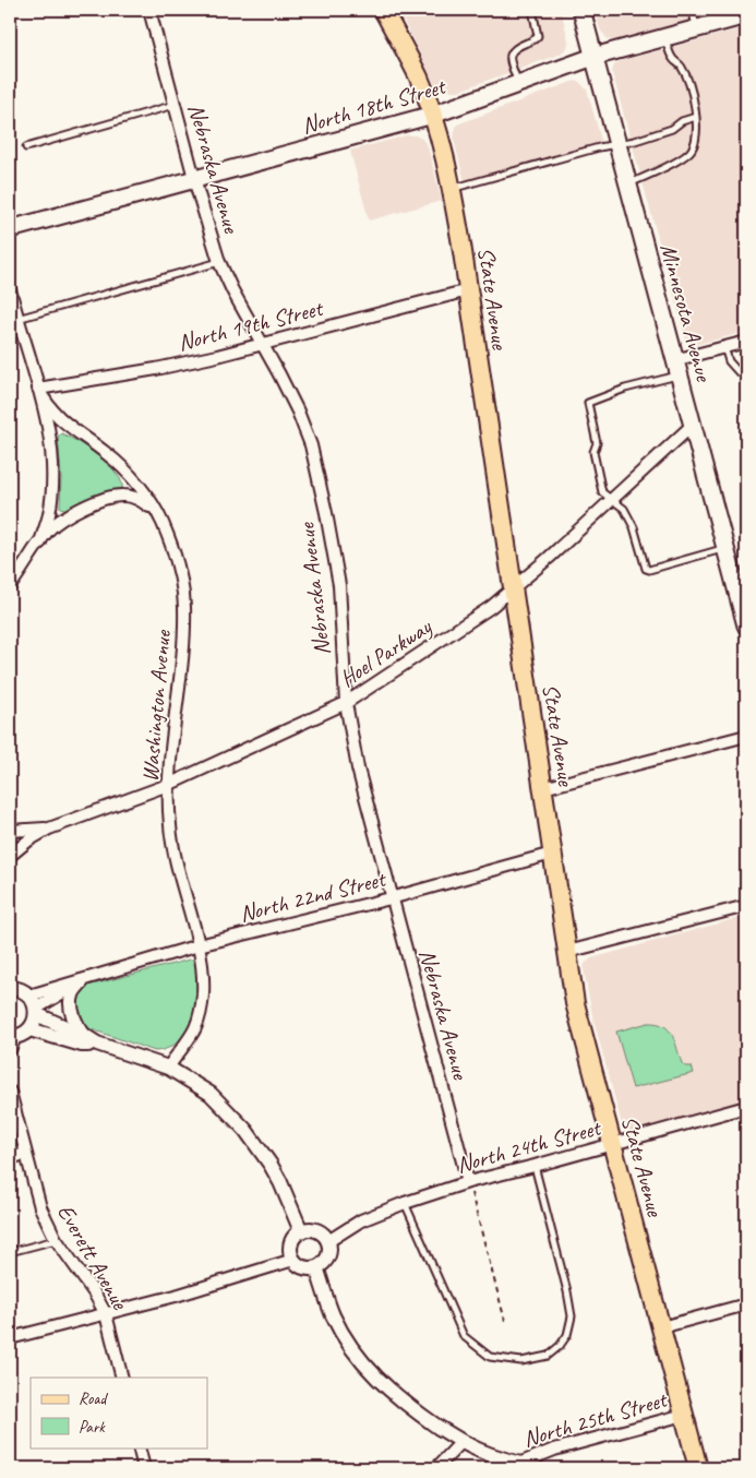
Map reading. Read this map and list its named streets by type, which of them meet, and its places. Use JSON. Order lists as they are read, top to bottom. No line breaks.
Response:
{"streets":{"main road":["North 18th Street","State Avenue","Minnesota Avenue"],"street":["Nebraska Avenue","North 19th Street","Hoel Parkway","Washington Avenue","North 22nd Street","North 24th Street","Everett Avenue","North 25th Street"]},"crossings":[["North 18th Street","Nebraska Avenue"],["North 18th Street","State Avenue"],["North 18th Street","Minnesota Avenue"],["Nebraska Avenue","North 19th Street"],["Nebraska Avenue","Hoel Parkway"],["Nebraska Avenue","North 22nd Street"],["Nebraska Avenue","North 24th Street"],["State Avenue","North 19th Street"],["State Avenue","Hoel Parkway"],["State Avenue","North 22nd Street"],["State Avenue","North 24th Street"],["State Avenue","North 25th Street"],["Minnesota Avenue","Hoel Parkway"],["North 19th Street","Washington Avenue"],["Hoel Parkway","Washington Avenue"],["Washington Avenue","North 22nd Street"]],"legend":["Road","Park"]}
